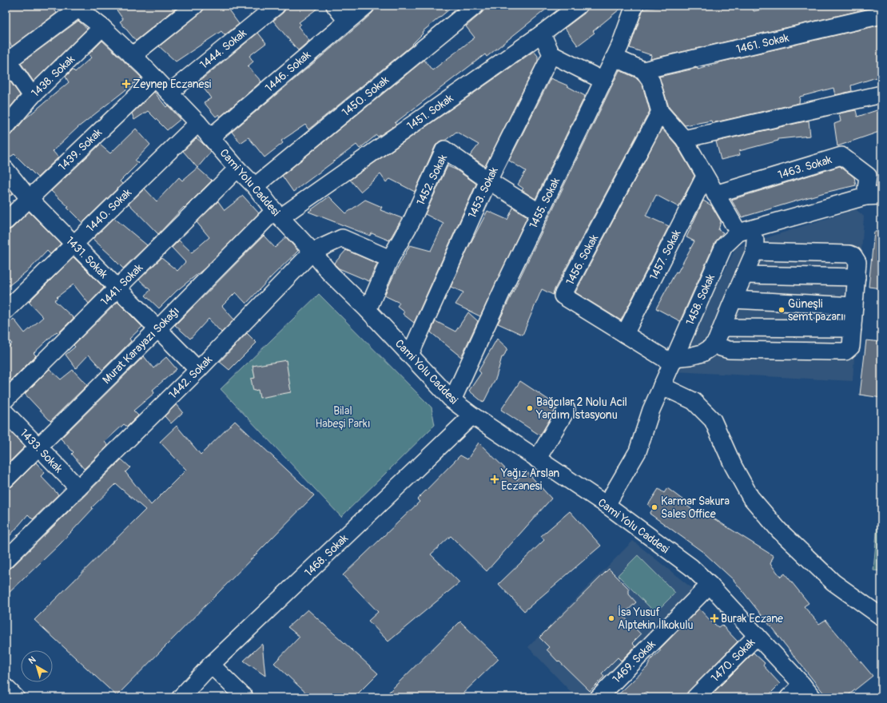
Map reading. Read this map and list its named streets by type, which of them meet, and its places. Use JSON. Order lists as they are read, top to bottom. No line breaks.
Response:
{"streets":{"street":["1461. Sokak","1444. Sokak","1446. Sokak","1438. Sokak","1450. Sokak","1451. Sokak","1439. Sokak","1463. Sokak","1452. Sokak","Cami Yolu Caddesi","1453. Sokak","1455. Sokak","1440. Sokak","1457. Sokak","1431. Sokak","1456. Sokak","1441. Sokak","1458. Sokak","Murat Karayazı Sokağı","1442. Sokak","1433. Sokak","1468. Sokak","1470. Sokak","1469. Sokak"]},"crossings":[["1444. Sokak","Cami Yolu Caddesi"],["1446. Sokak","Cami Yolu Caddesi"],["1438. Sokak","Cami Yolu Caddesi"],["1450. Sokak","Cami Yolu Caddesi"],["1451. Sokak","Cami Yolu Caddesi"],["1451. Sokak","Murat Karayazı Sokağı"],["1439. Sokak","Cami Yolu Caddesi"],["1439. Sokak","1431. Sokak"],["1463. Sokak","1458. Sokak"],["1452. Sokak","Cami Yolu Caddesi"],["1452. Sokak","1453. Sokak"],["1452. Sokak","1455. Sokak"],["1452. Sokak","1442. Sokak"],["Cami Yolu Caddesi","1453. Sokak"],["Cami Yolu Caddesi","1455. Sokak"],["Cami Yolu Caddesi","1440. Sokak"],["Cami Yolu Caddesi","1441. Sokak"],["Cami Yolu Caddesi","1458. Sokak"],["Cami Yolu Caddesi","Murat Karayazı Sokağı"],["Cami Yolu Caddesi","1442. Sokak"],["Cami Yolu Caddesi","1468. Sokak"],["Cami Yolu Caddesi","1470. Sokak"],["Cami Yolu Caddesi","1469. Sokak"],["1440. Sokak","1431. Sokak"],["1457. Sokak","1456. Sokak"],["1431. Sokak","1441. Sokak"],["1431. Sokak","Murat Karayazı Sokağı"],["1431. Sokak","1442. Sokak"],["1456. Sokak","1458. Sokak"],["Murat Karayazı Sokağı","1433. Sokak"],["1442. Sokak","1433. Sokak"]],"parks":["Bilal Habeşi Parkı"],"places":{"health":["Zeynep Eczanesi","Yağız Arslan Eczanesi","Burak Eczane"],"other":["Güneşli semt pazarı","Bağcılar 2 Nolu Acil Yardım İstasyonu","Karmar Sakura Sales Office","İsa Yusuf Alptekin İlkokulu"]},"north":"top left"}
